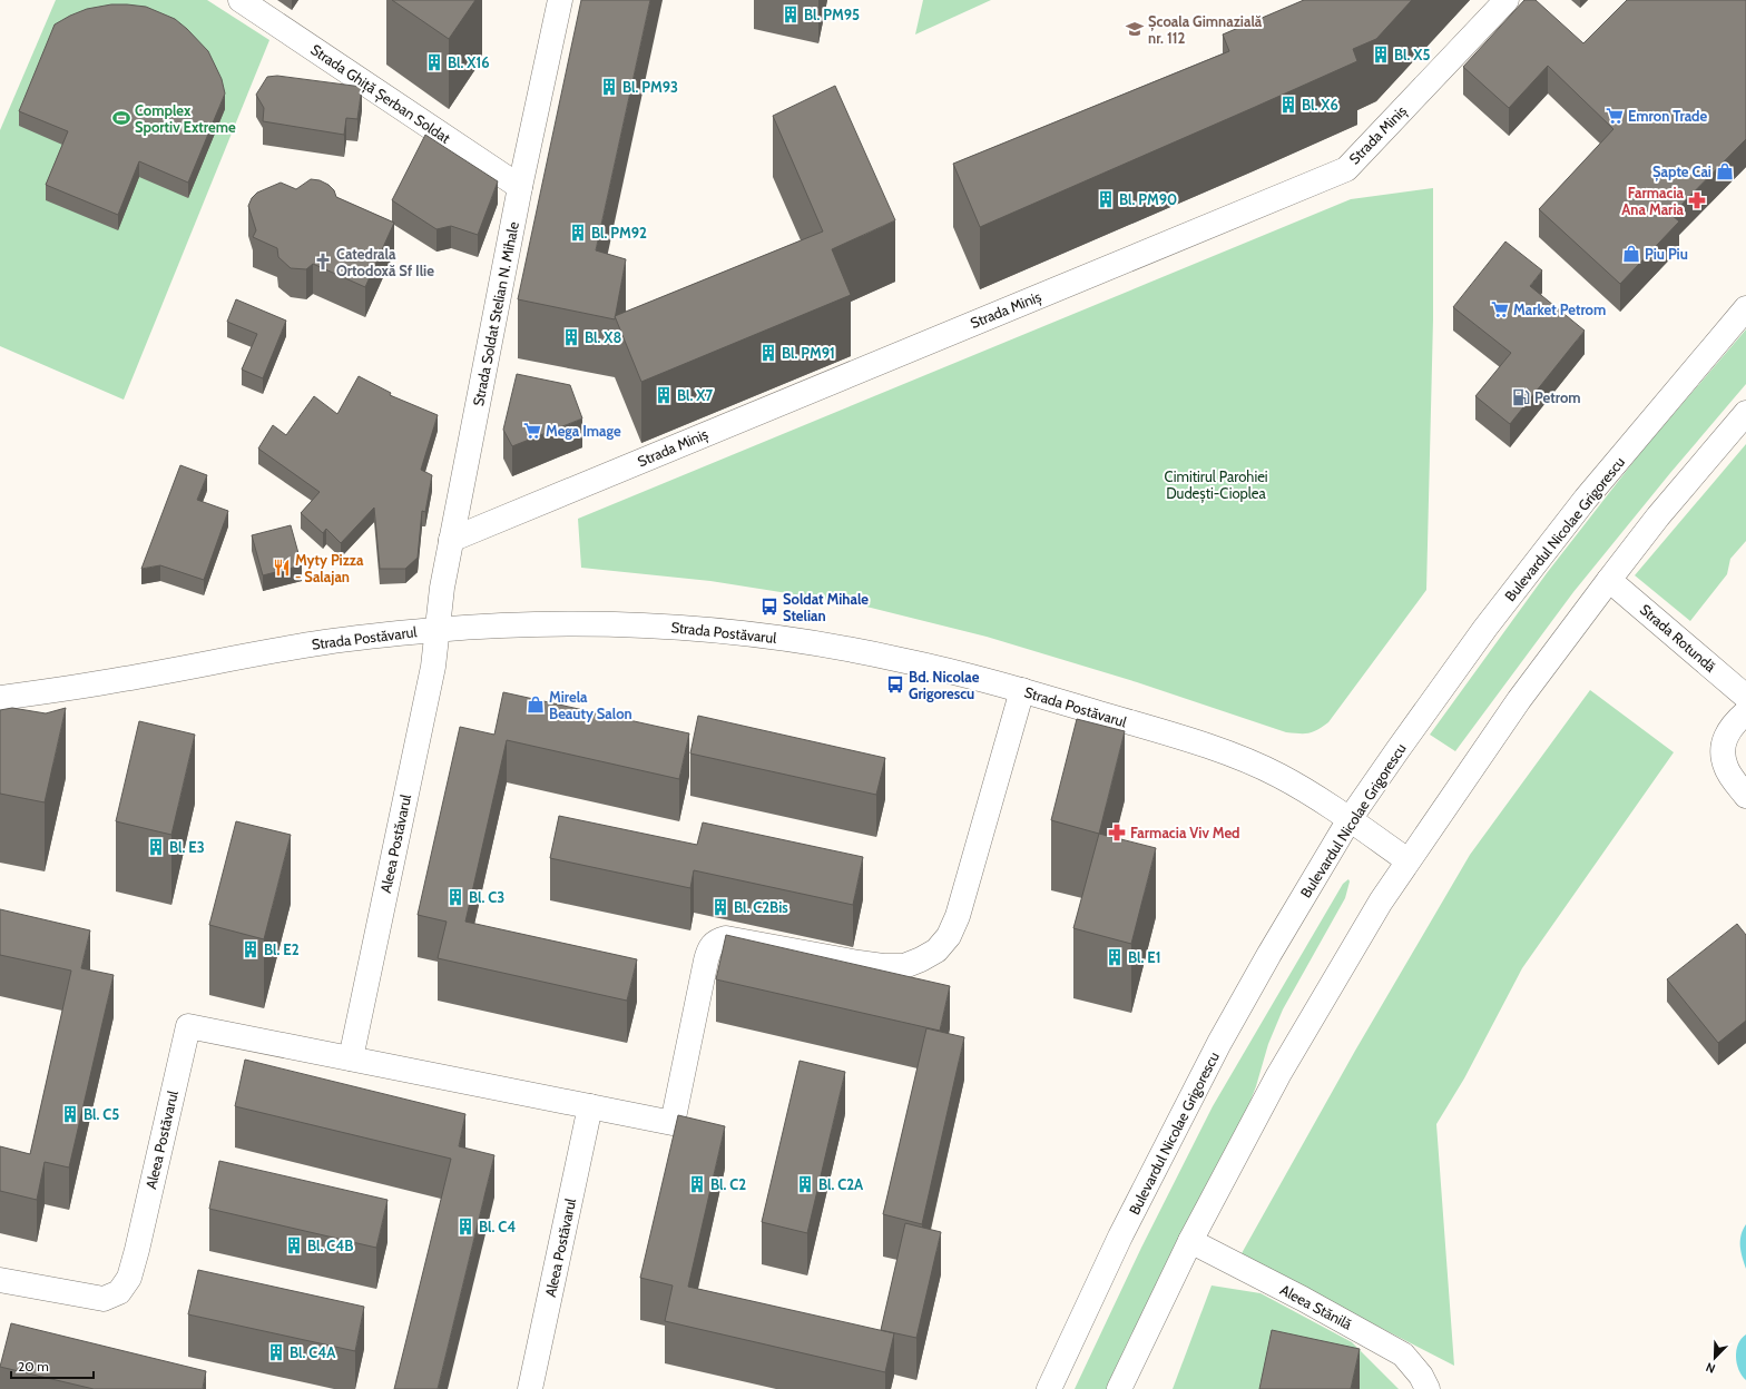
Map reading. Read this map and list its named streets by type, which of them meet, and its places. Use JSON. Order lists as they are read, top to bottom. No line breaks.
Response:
{"streets":{"street":["Strada Ghiță Șerban Soldat","Strada Miniș","Strada Soldat Stelian N. Mihale","Bulevardul Nicolae Grigorescu","Strada Postăvarul","Strada Rotundă","Aleea Postăvarul","Aleea Stănilă"]},"crossings":[["Strada Ghiță Șerban Soldat","Strada Soldat Stelian N. Mihale"],["Strada Miniș","Strada Soldat Stelian N. Mihale"],["Strada Soldat Stelian N. Mihale","Strada Postăvarul"],["Strada Soldat Stelian N. Mihale","Aleea Postăvarul"],["Bulevardul Nicolae Grigorescu","Strada Postăvarul"],["Strada Postăvarul","Aleea Postăvarul"]],"parks":["Cimitirul Parohiei Dudești-Cioplea"],"places":{"building":["Bl. PM95","Bl. X5","Bl. X16","Bl. PM93","Bl. X6","Bl. PM90","Bl. PM92","Bl. X8","Bl. PM91","Bl. X7","Bl. E3","Bl. C3","Bl. C2Bis","Bl. E2","Bl. E1","Bl. C5","Bl. C2","Bl. C2A","Bl. C4","Bl. C4B","Bl. C4A"],"school or university":["Școala Gimnazială nr. 112"],"supermarket":["Emron Trade","Market Petrom","Mega Image"],"sports":["Complex Sportiv Extreme"],"shop":["Șapte Cai","Piu Piu","Mirela Beauty Salon"],"pharmacy":["Farmacia Ana Maria","Farmacia Viv Med"],"church":["Catedrala Ortodoxă Sf Ilie"],"fuel station":["Petrom"],"restaurant":["Myty Pizza - Salajan"],"bus stop":["Soldat Mihale Stelian","Bd. Nicolae Grigorescu"]},"scale_bar":"20 m","north":"bottom left"}
